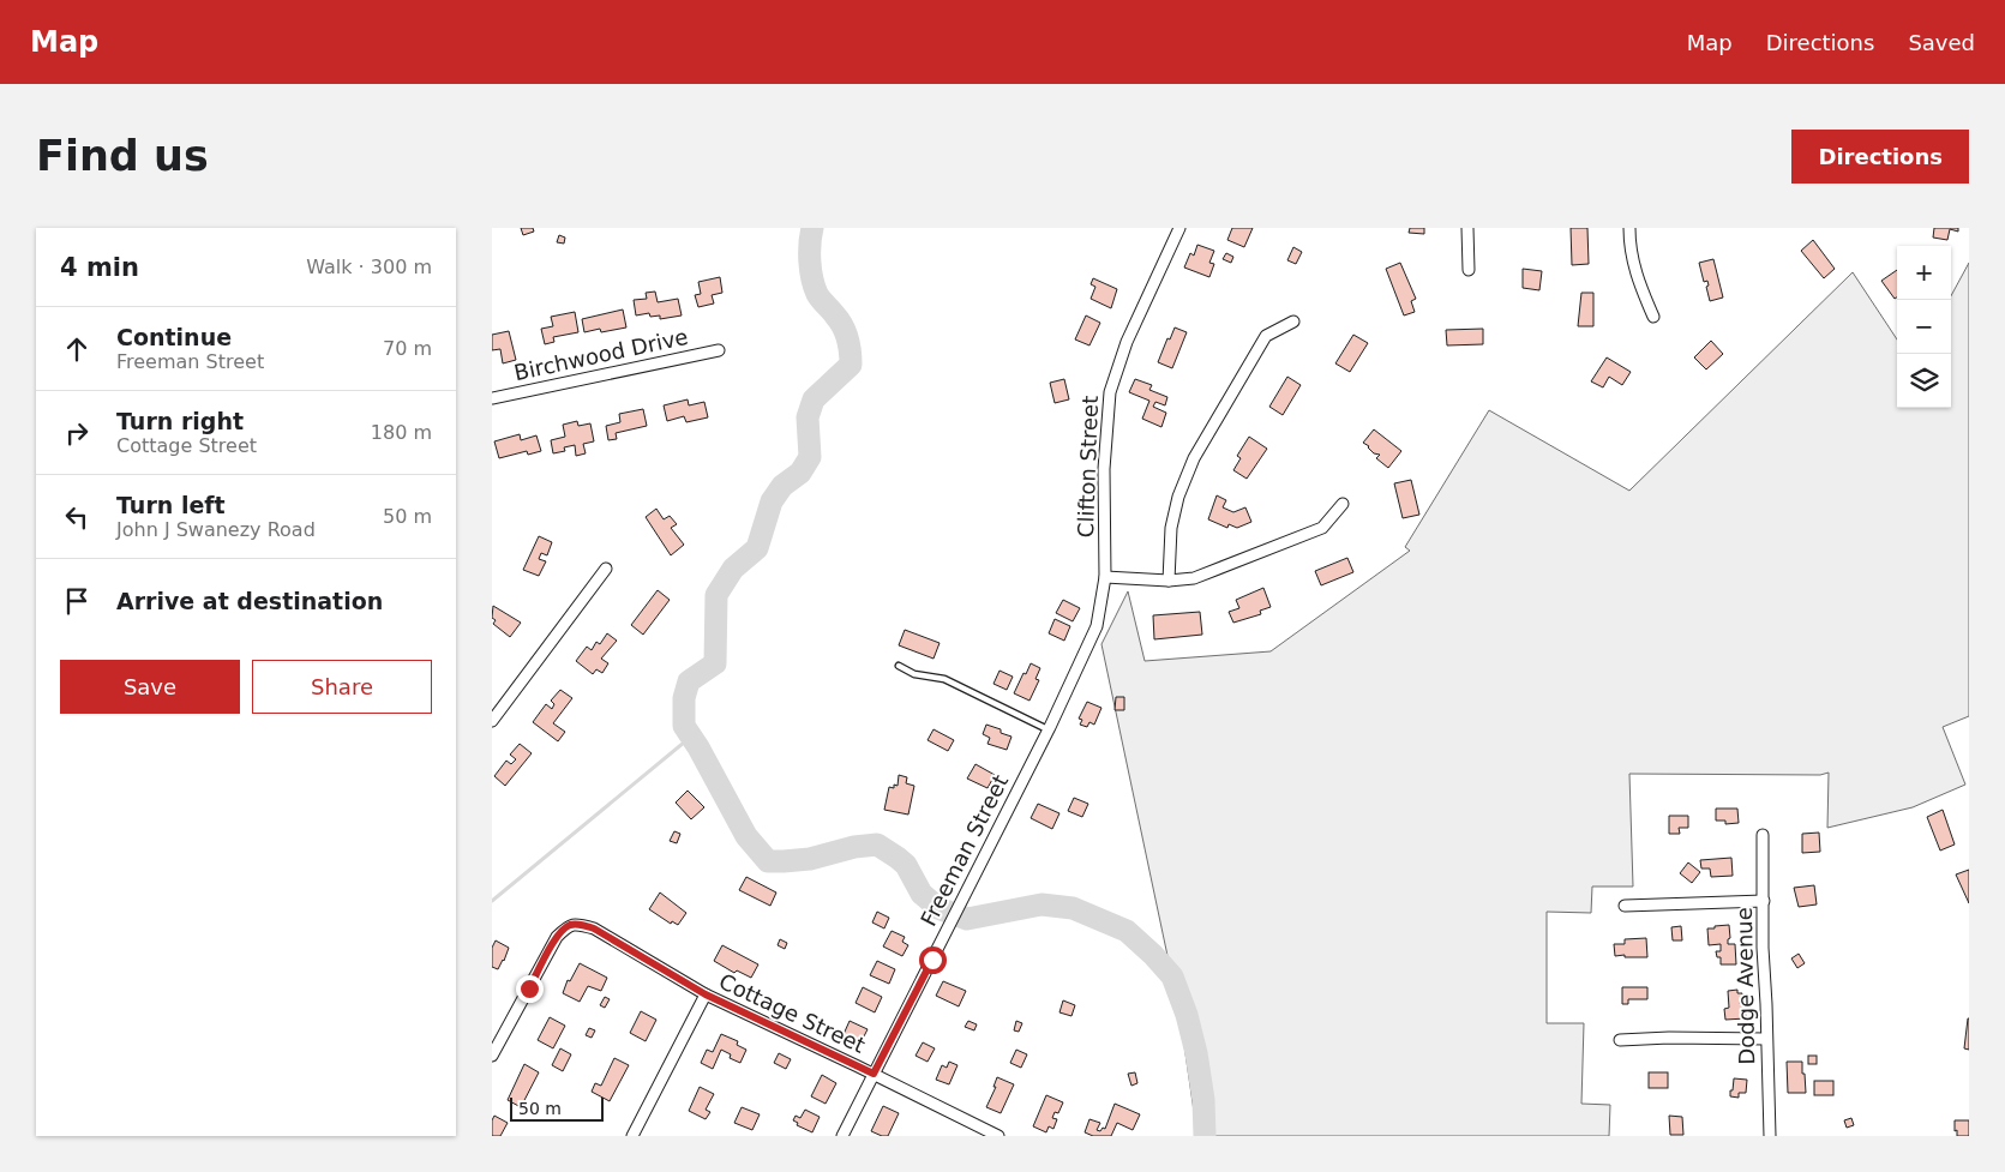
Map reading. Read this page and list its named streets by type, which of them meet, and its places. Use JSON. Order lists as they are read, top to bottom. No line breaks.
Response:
{"streets":{"street":["Birchwood Drive","Clifton Street","Freeman Street","Dodge Avenue","Cottage Street"]},"crossings":[["Clifton Street","Freeman Street"],["Freeman Street","Cottage Street"]],"scale_bar":"50 m","page":{"header":"Map","nav":["Map","Directions","Saved"],"buttons":["Directions",["Save","Share"]],"title":"Find us","heading":["4 min","Walk · 300 m"],"map_buttons":["+","−"],"list":[["Continue","Freeman Street","70 m"],["Turn right","Cottage Street","180 m"],["Turn left","John J Swanezy Road","50 m"],"Arrive at destination"],"scale":"50 m"}}
